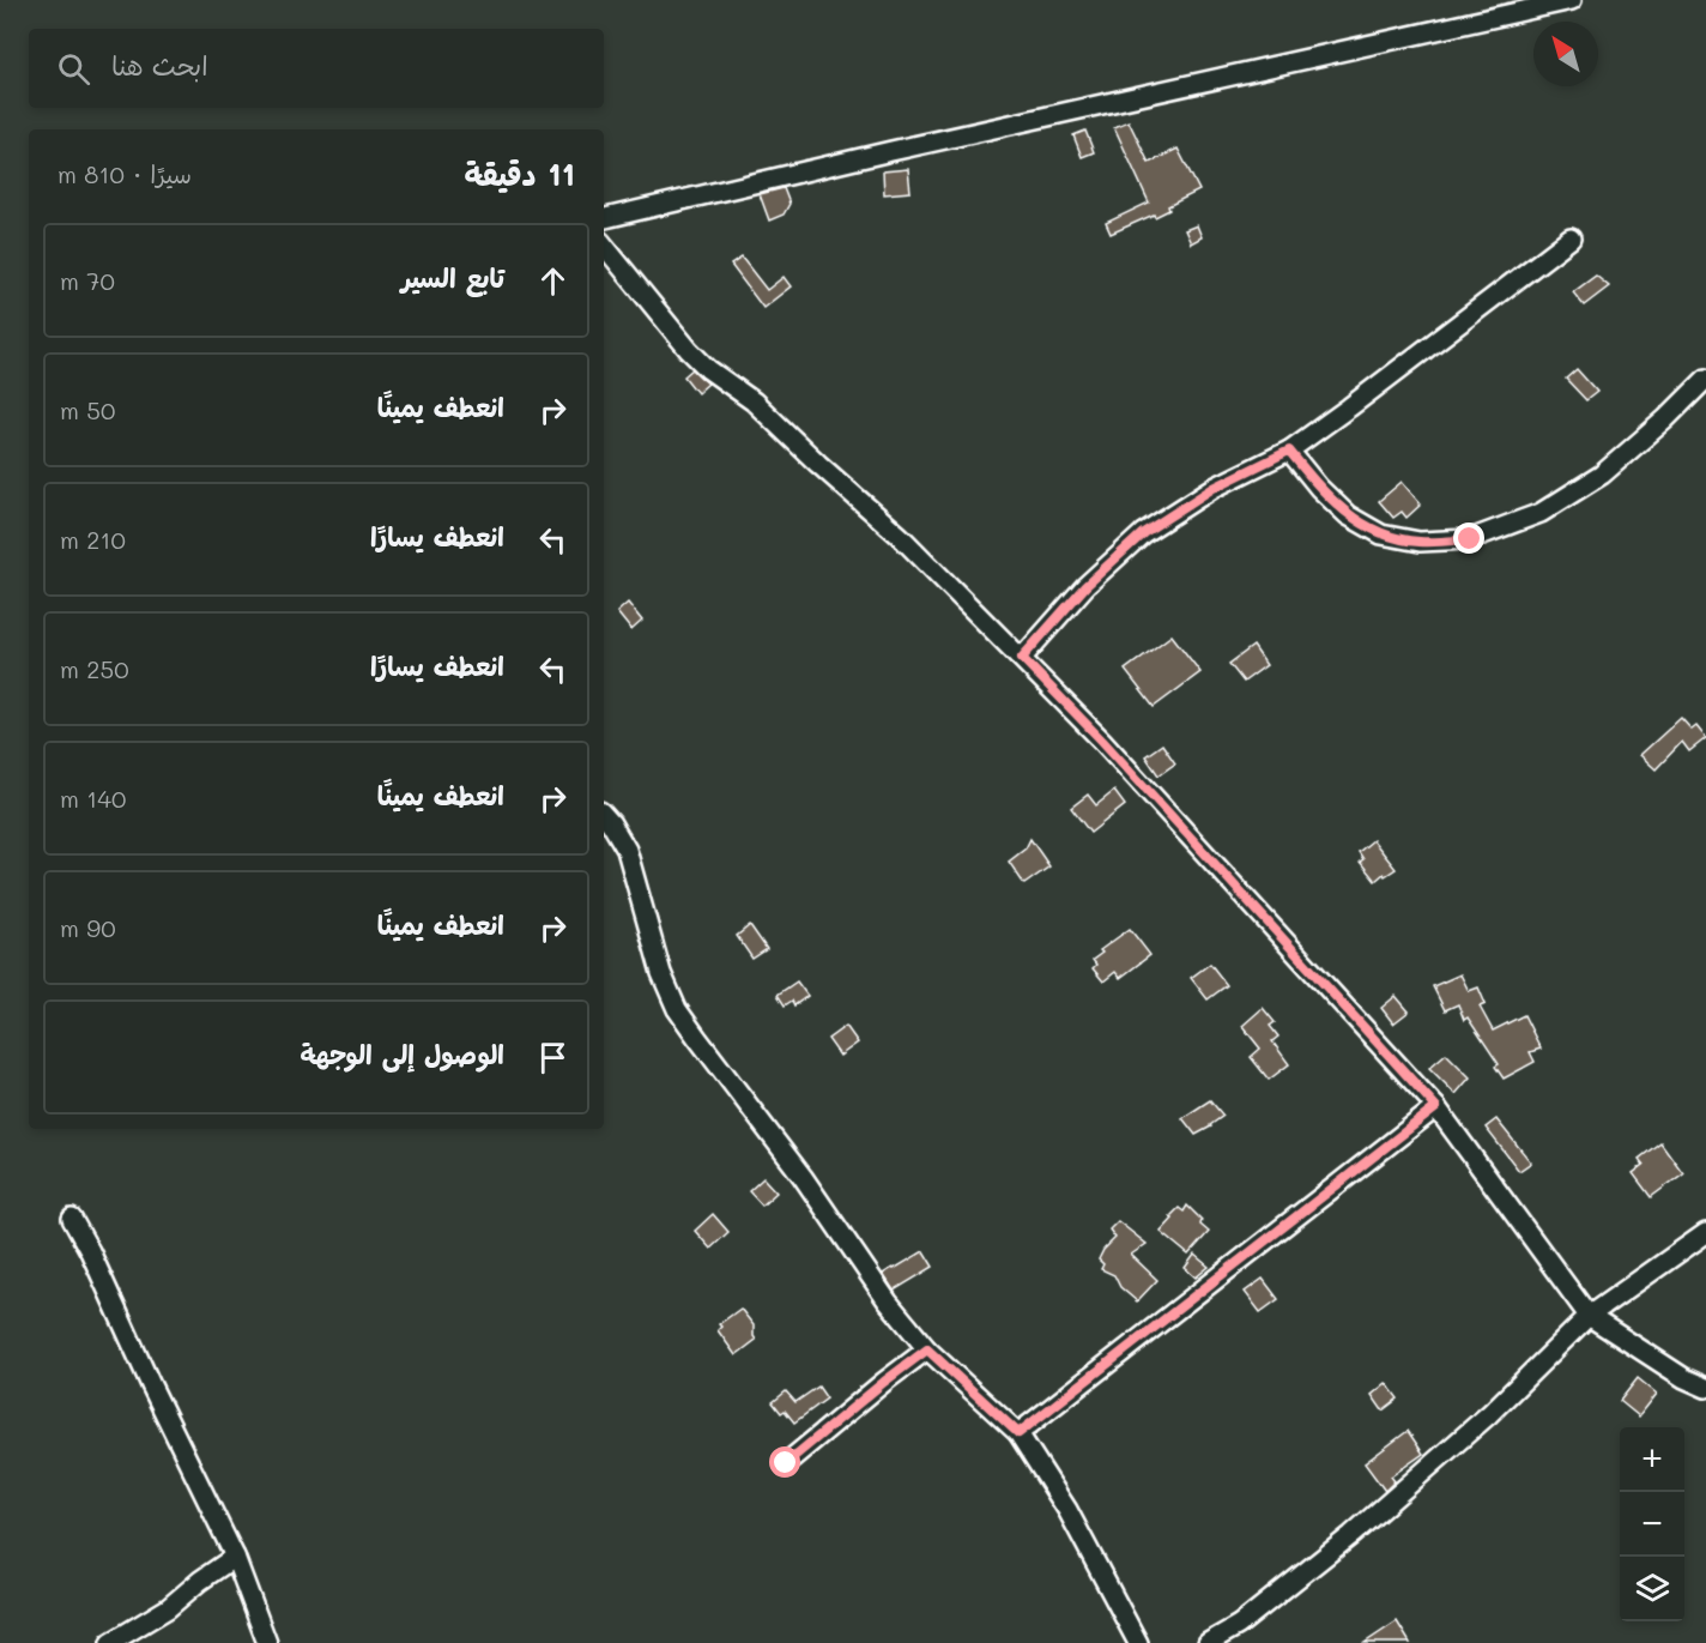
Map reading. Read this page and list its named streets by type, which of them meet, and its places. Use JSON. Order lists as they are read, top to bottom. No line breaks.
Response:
{"north":"top left","page":{"search":"ابحث هنا","heading":["11 دقيقة","سيرًا · 810 m"],"list":[["تابع السير","70 m"],["انعطف يمينًا","50 m"],["انعطف يسارًا","210 m"],["انعطف يسارًا","250 m"],["انعطف يمينًا","140 m"],["انعطف يمينًا","90 m"],"الوصول إلى الوجهة"],"map_buttons":["+","−"]}}
